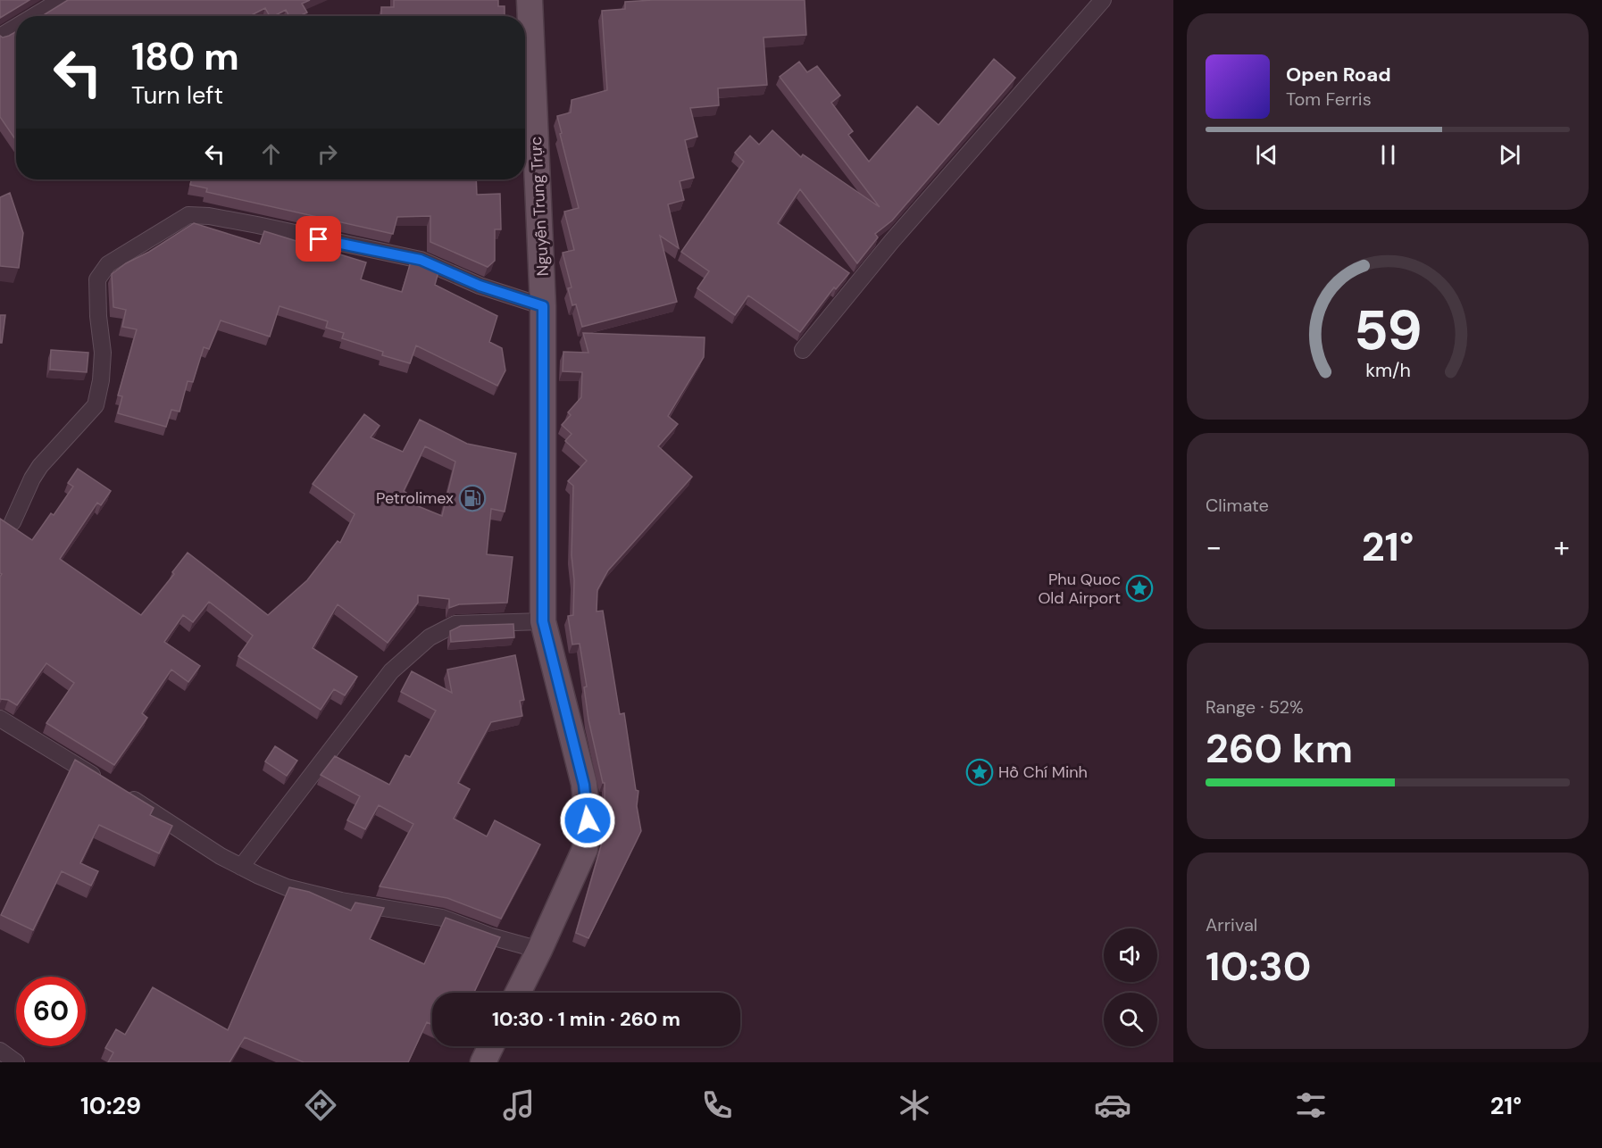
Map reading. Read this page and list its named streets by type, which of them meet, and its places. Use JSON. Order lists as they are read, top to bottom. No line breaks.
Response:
{"streets":{"main road":["Nguyễn Trung Trực"]},"places":{"fuel station":["Petrolimex"],"place":["Phu Quoc Old Airport","Hồ Chí Minh"]},"page":{"turn":["180 m","Turn left"],"song":["Open Road","Tom Ferris"],"tile":["Climate",["Range · 52%","260 km"],["Arrival","10:30"]],"heat":["−","21°","+"],"limit":"60","trip":"10:30 · 1 min · 260 m","tabs":["10:29","21°"],"gauge":["59","km/h"]}}
